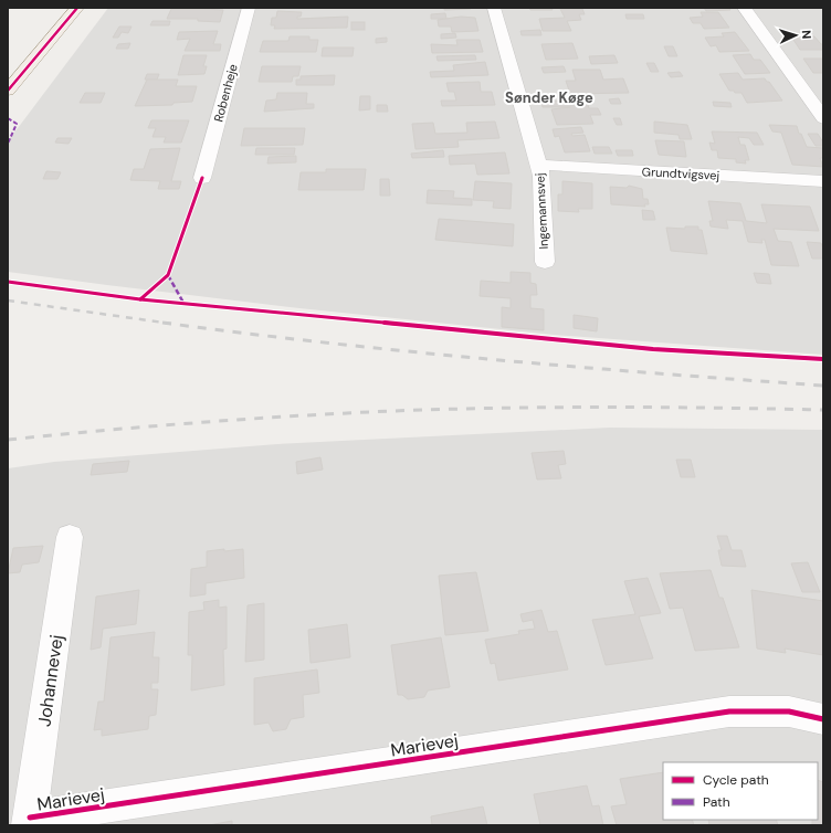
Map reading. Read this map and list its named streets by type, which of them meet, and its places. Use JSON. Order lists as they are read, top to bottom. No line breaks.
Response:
{"streets":{"street":["Robenheje","Grundtvigsvej","Ingemannsvej","Johannevej","Marievej"]},"crossings":[["Grundtvigsvej","Ingemannsvej"],["Johannevej","Marievej"]],"districts":["Sønder Køge"],"legend":["Cycle path","Path"],"north":"right"}
